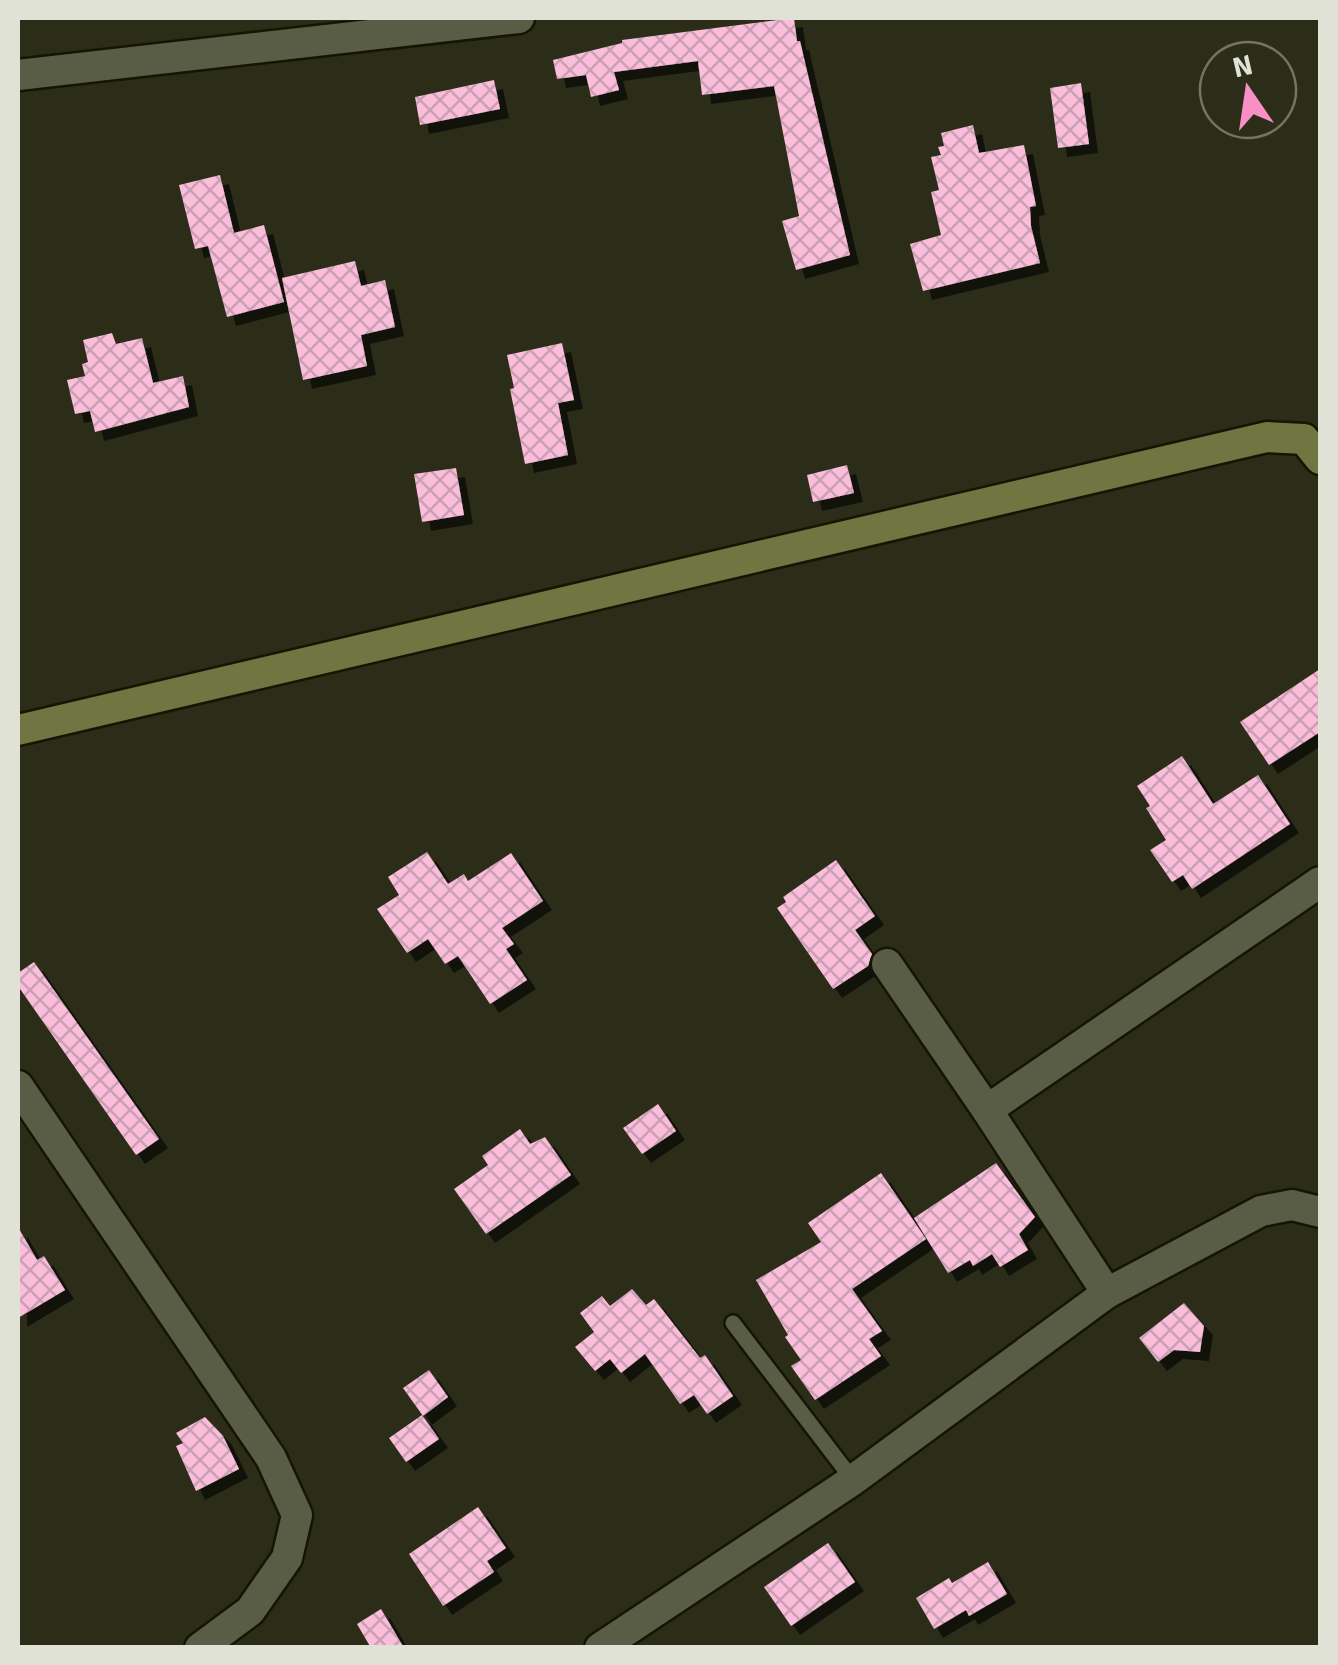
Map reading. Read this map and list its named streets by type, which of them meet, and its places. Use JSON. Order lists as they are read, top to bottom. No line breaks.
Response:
{"north":"top"}
